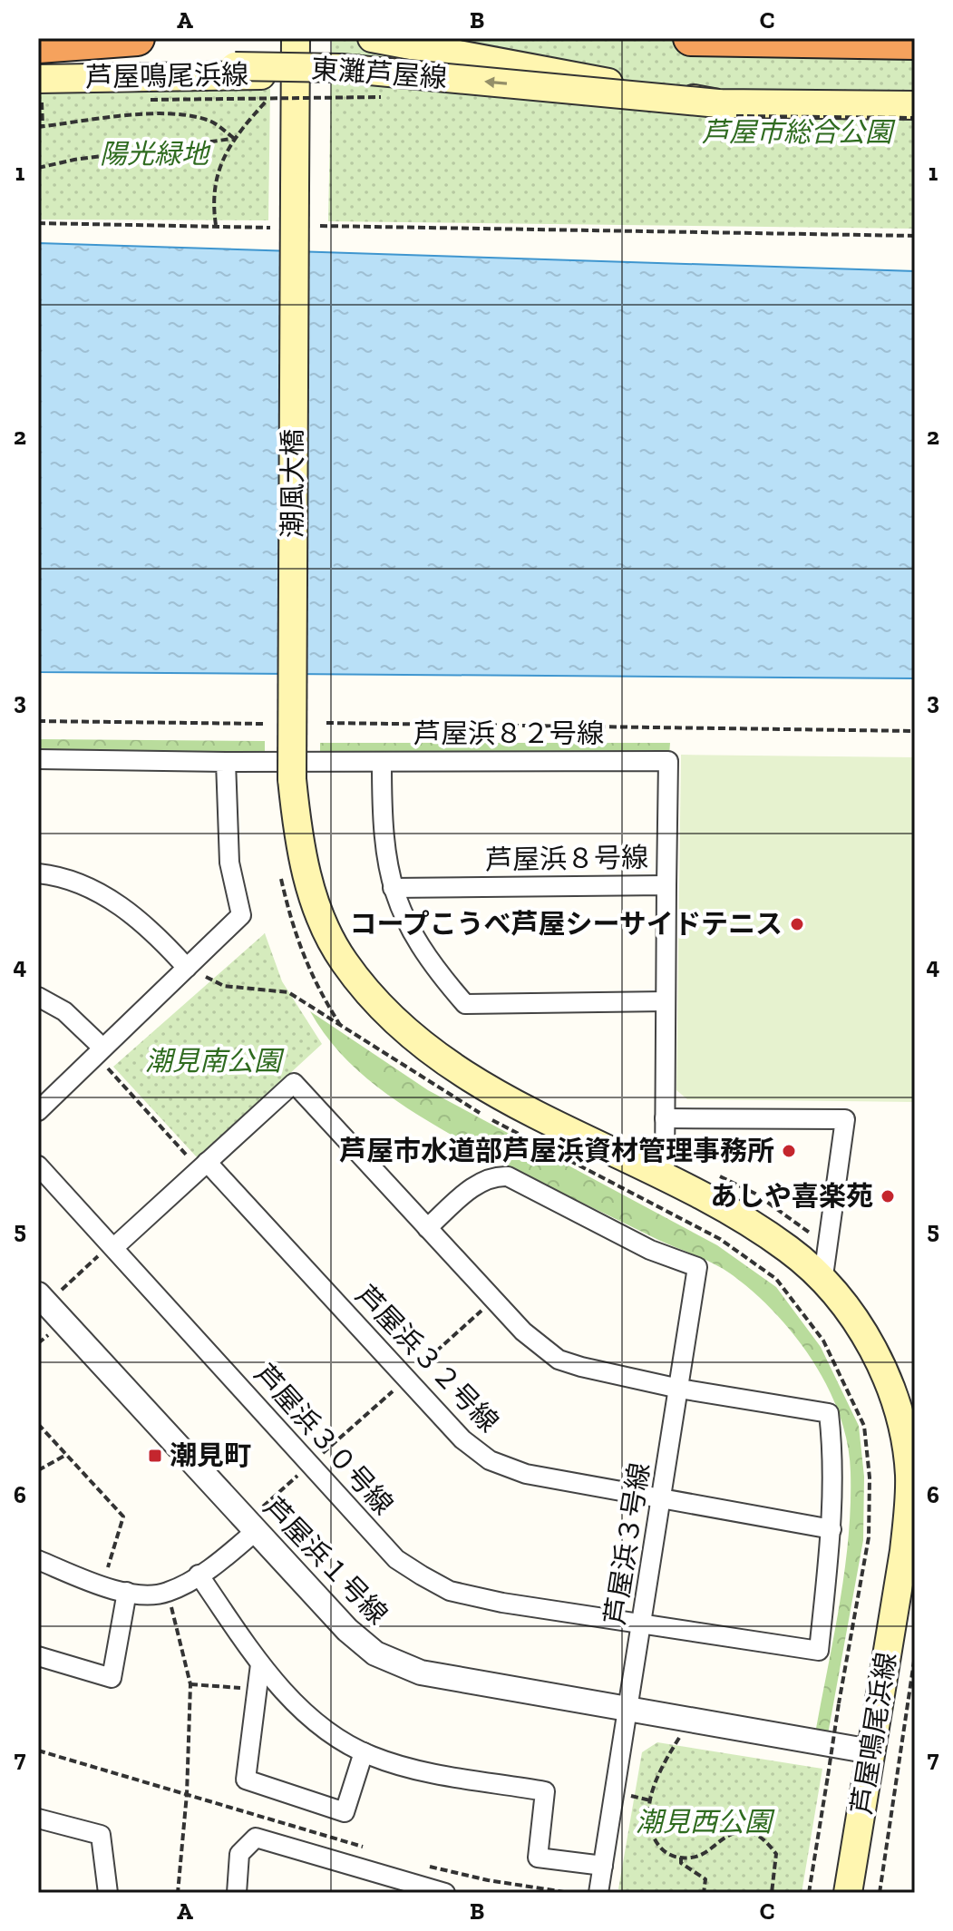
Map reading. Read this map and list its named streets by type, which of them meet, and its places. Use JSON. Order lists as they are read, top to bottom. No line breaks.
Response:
{"streets":{"main road":["東灘芦屋線","芦屋鳴尾浜線","潮風大橋"],"street":["芦屋浜８２号線","芦屋浜８号線","芦屋浜３２号線","芦屋浜３０号線","芦屋浜３号線","芦屋浜１号線"]},"crossings":[["芦屋鳴尾浜線","潮風大橋"],["芦屋鳴尾浜線","芦屋浜８号線"],["芦屋鳴尾浜線","芦屋浜１号線"],["芦屋浜８２号線","芦屋浜８号線"],["芦屋浜３２号線","芦屋浜３０号線"],["芦屋浜３２号線","芦屋浜３号線"],["芦屋浜３０号線","芦屋浜３号線"],["芦屋浜３号線","芦屋浜１号線"]],"parks":["芦屋市総合公園","陽光緑地","潮見南公園","潮見西公園"],"places":{"other":["コープこうべ芦屋シーサイドテニス","芦屋市水道部芦屋浜資材管理事務所","あしや喜楽苑"],"transit":["潮見町"]},"grid":{"columns":["A","B","C"],"rows":["1","2","3","4","5","6","7"]}}
